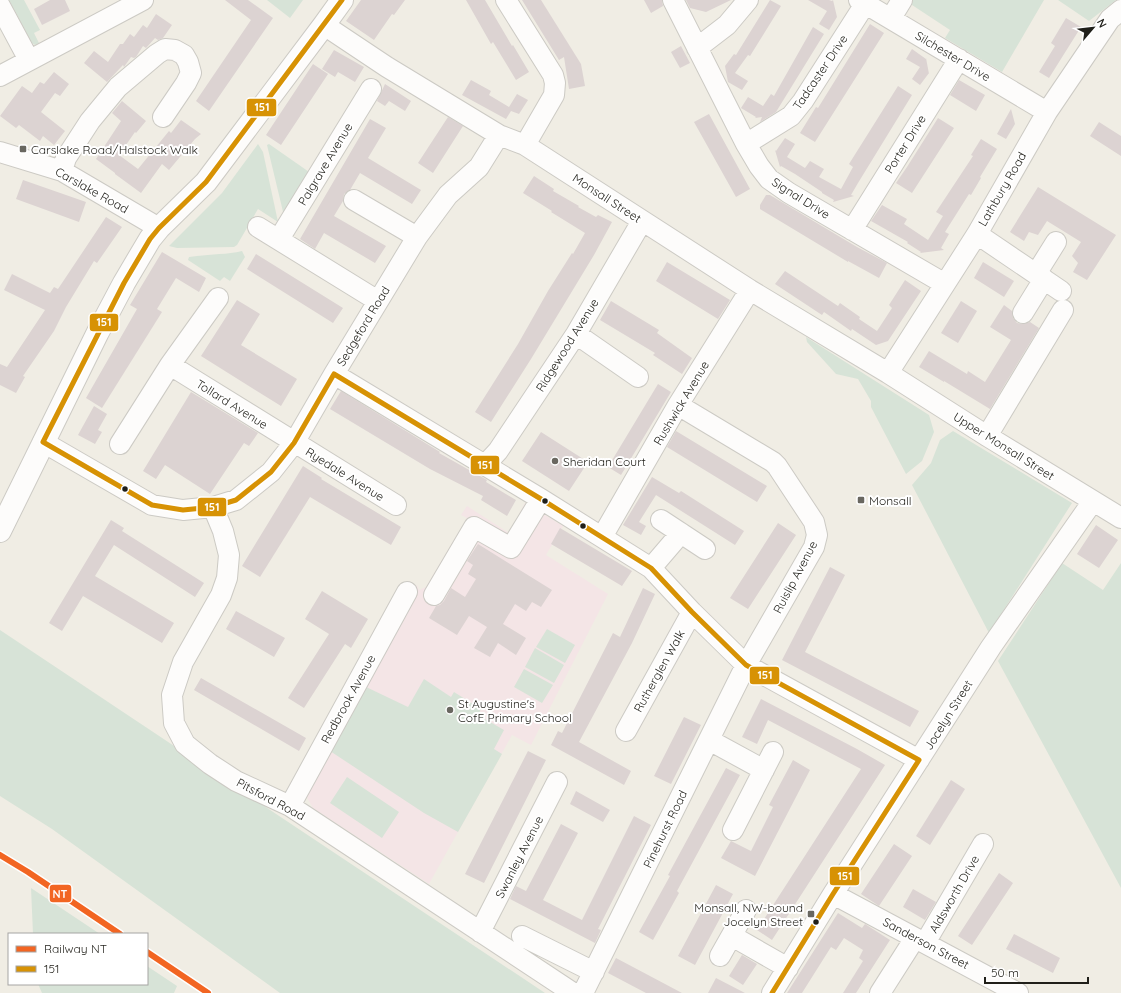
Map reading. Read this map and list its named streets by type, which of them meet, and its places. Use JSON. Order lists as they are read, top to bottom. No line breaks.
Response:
{"streets":{"street":["Silchester Drive","Tadcaster Drive","Porter Drive","Palgrave Avenue","Lathbury Road","Carslake Road","Monsall Street","Signal Drive","Sedgeford Road","Ridgewood Avenue","Rushwick Avenue","Tollard Avenue","Upper Monsall Street","Ryedale Avenue","Ruislip Avenue","Rutherglen Walk","Redbrook Avenue","Jocelyn Street","Pitsford Road","Pinehurst Road","Swanley Avenue","Aldsworth Drive","Sanderson Street"]},"crossings":[["Silchester Drive","Tadcaster Drive"],["Silchester Drive","Porter Drive"],["Silchester Drive","Lathbury Road"],["Tadcaster Drive","Signal Drive"],["Porter Drive","Signal Drive"],["Lathbury Road","Monsall Street"],["Lathbury Road","Signal Drive"],["Lathbury Road","Upper Monsall Street"],["Monsall Street","Sedgeford Road"],["Monsall Street","Ridgewood Avenue"],["Monsall Street","Rushwick Avenue"],["Monsall Street","Upper Monsall Street"],["Sedgeford Road","Tollard Avenue"],["Sedgeford Road","Ryedale Avenue"],["Sedgeford Road","Pitsford Road"],["Rushwick Avenue","Ruislip Avenue"],["Tollard Avenue","Ryedale Avenue"],["Upper Monsall Street","Jocelyn Street"],["Ruislip Avenue","Pinehurst Road"],["Redbrook Avenue","Pitsford Road"],["Jocelyn Street","Sanderson Street"],["Pitsford Road","Swanley Avenue"],["Aldsworth Drive","Sanderson Street"]],"places":{"transit":["Carslake Road/Halstock Walk","Monsall","Monsall, NW-bound Jocelyn Street"],"other":["Sheridan Court","St Augustine's CofE Primary School"]},"lines":["transit line 151","rail line NT"],"legend":["Railway NT","151"],"scale_bar":"50 m","north":"top right"}
